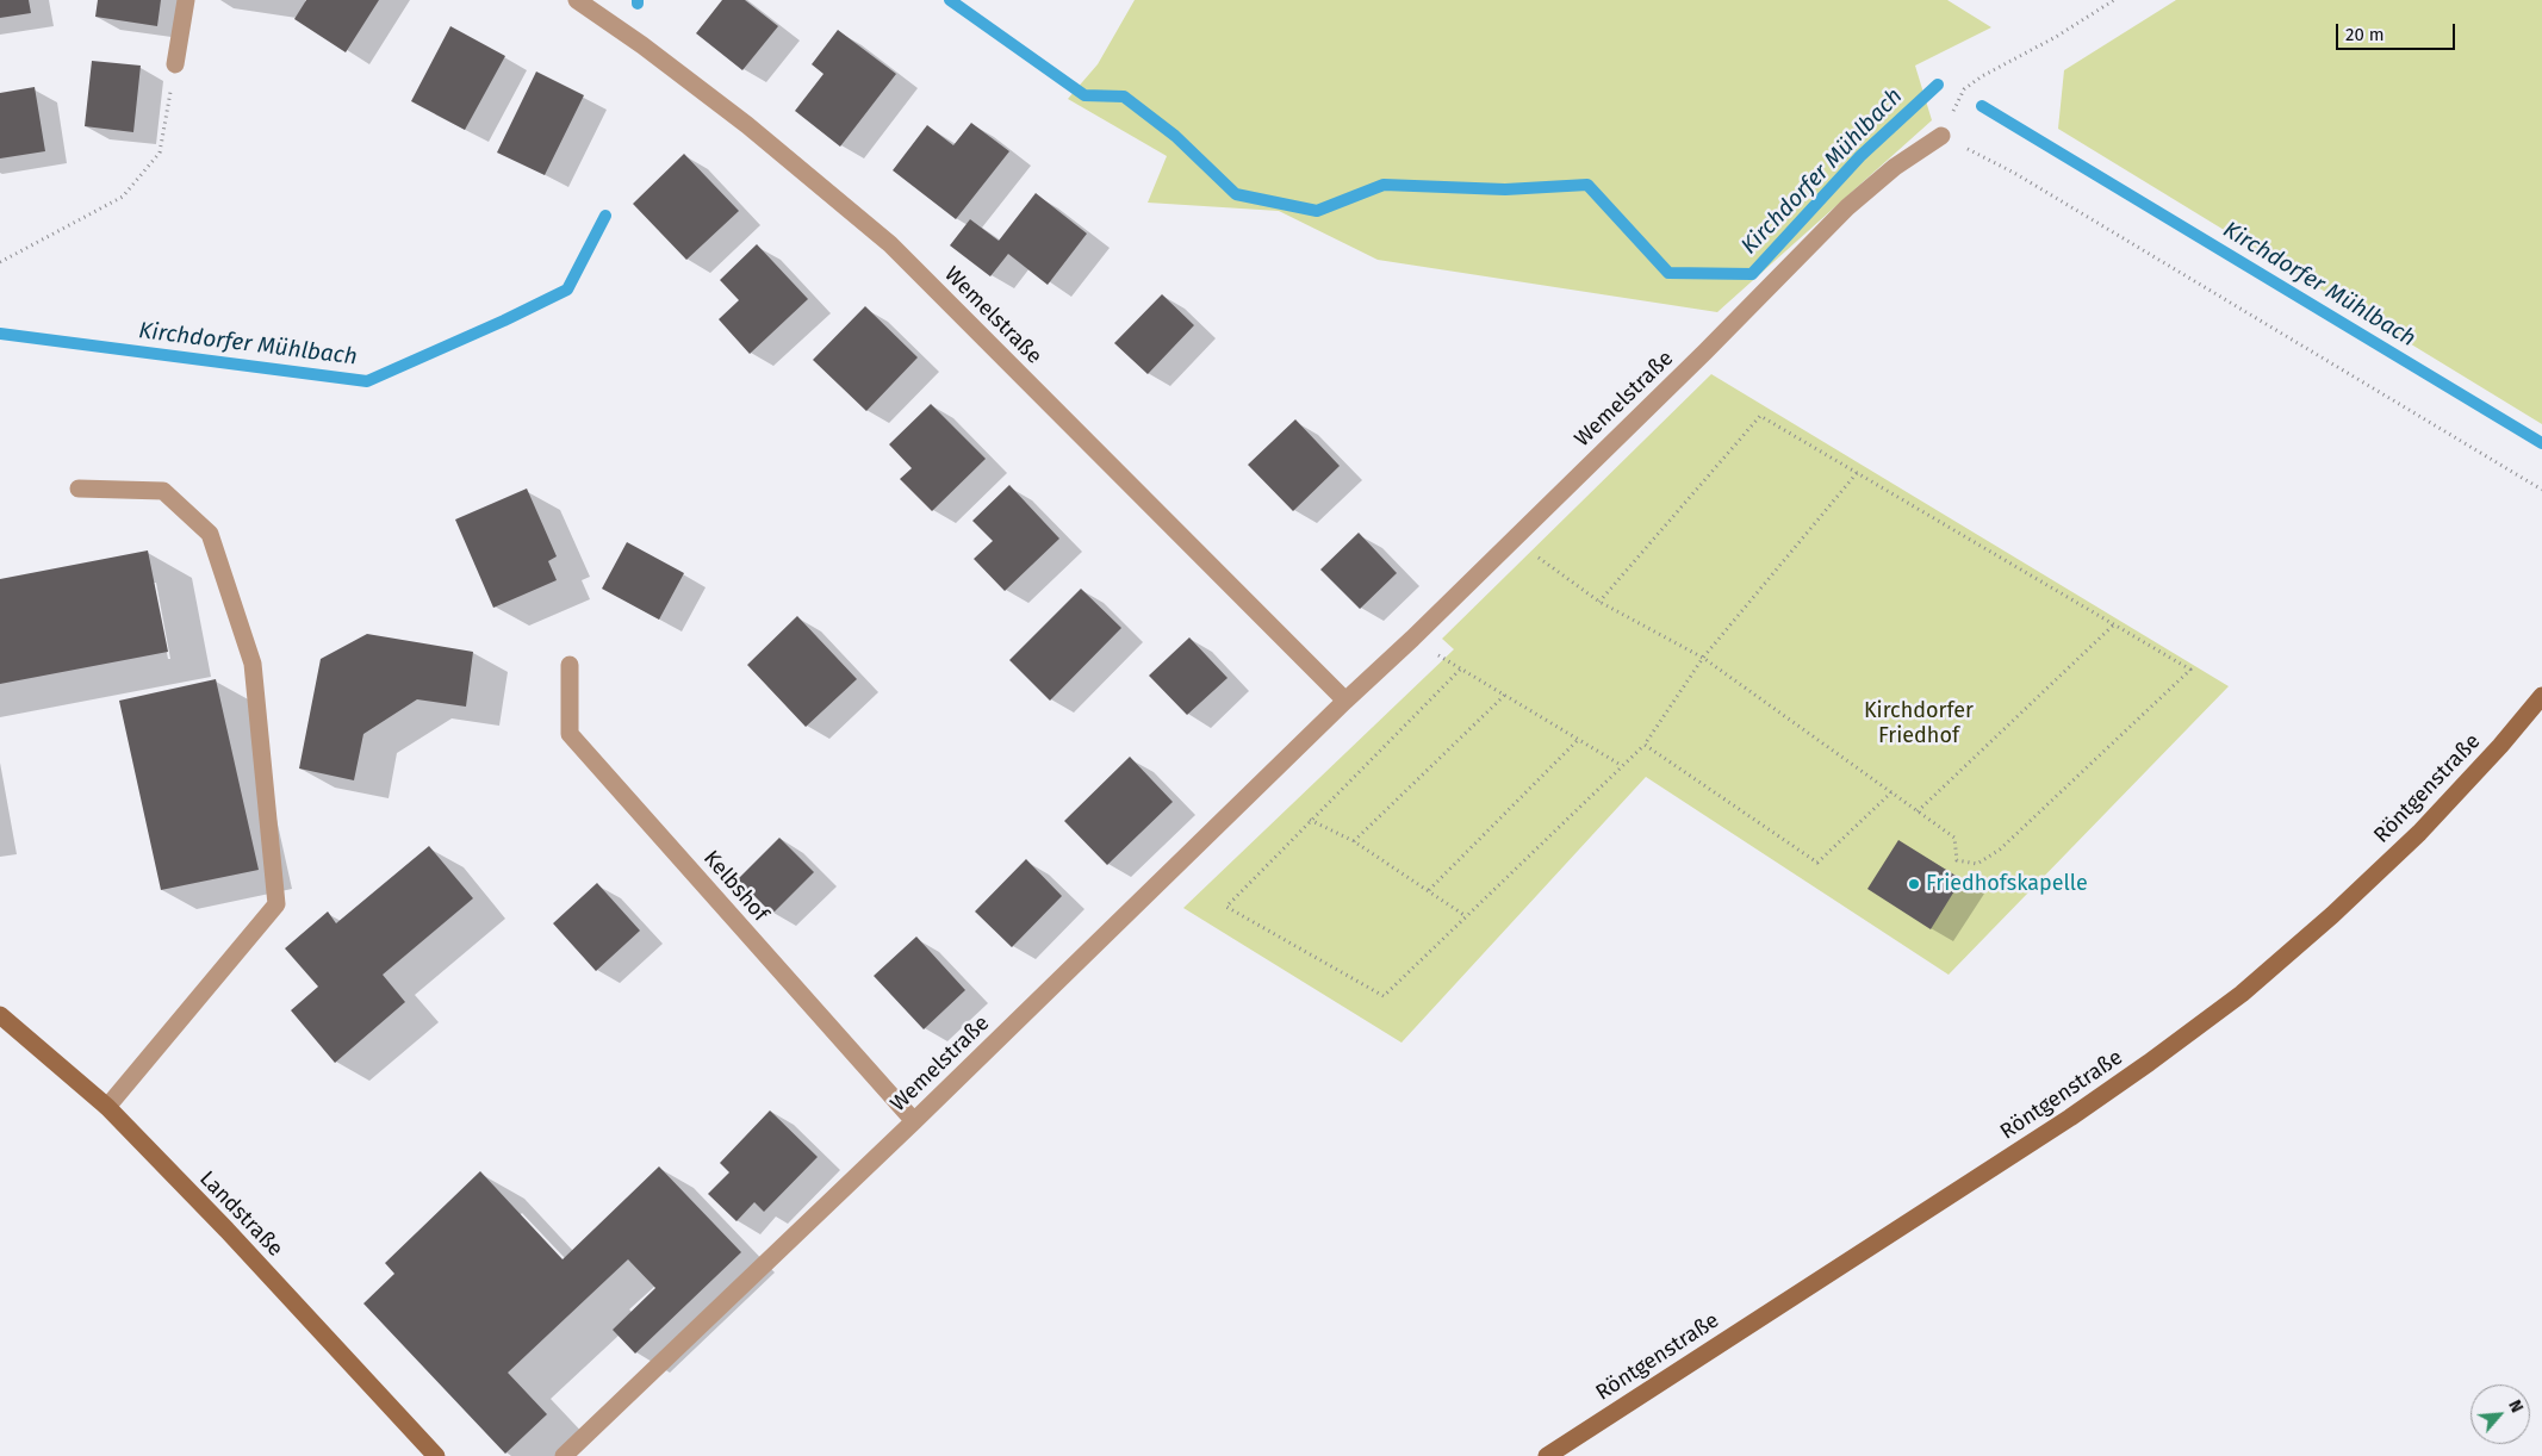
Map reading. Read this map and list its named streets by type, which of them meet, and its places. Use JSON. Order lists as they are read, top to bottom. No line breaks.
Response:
{"streets":{"main road":["Röntgenstraße","Landstraße"],"street":["Wemelstraße","Kelbshof"]},"crossings":[["Wemelstraße","Kelbshof"]],"water":["Kirchdorfer Mühlbach"],"parks":["Kirchdorfer Friedhof"],"places":["Friedhofskapelle"],"scale_bar":"20 m","north":"top right"}
